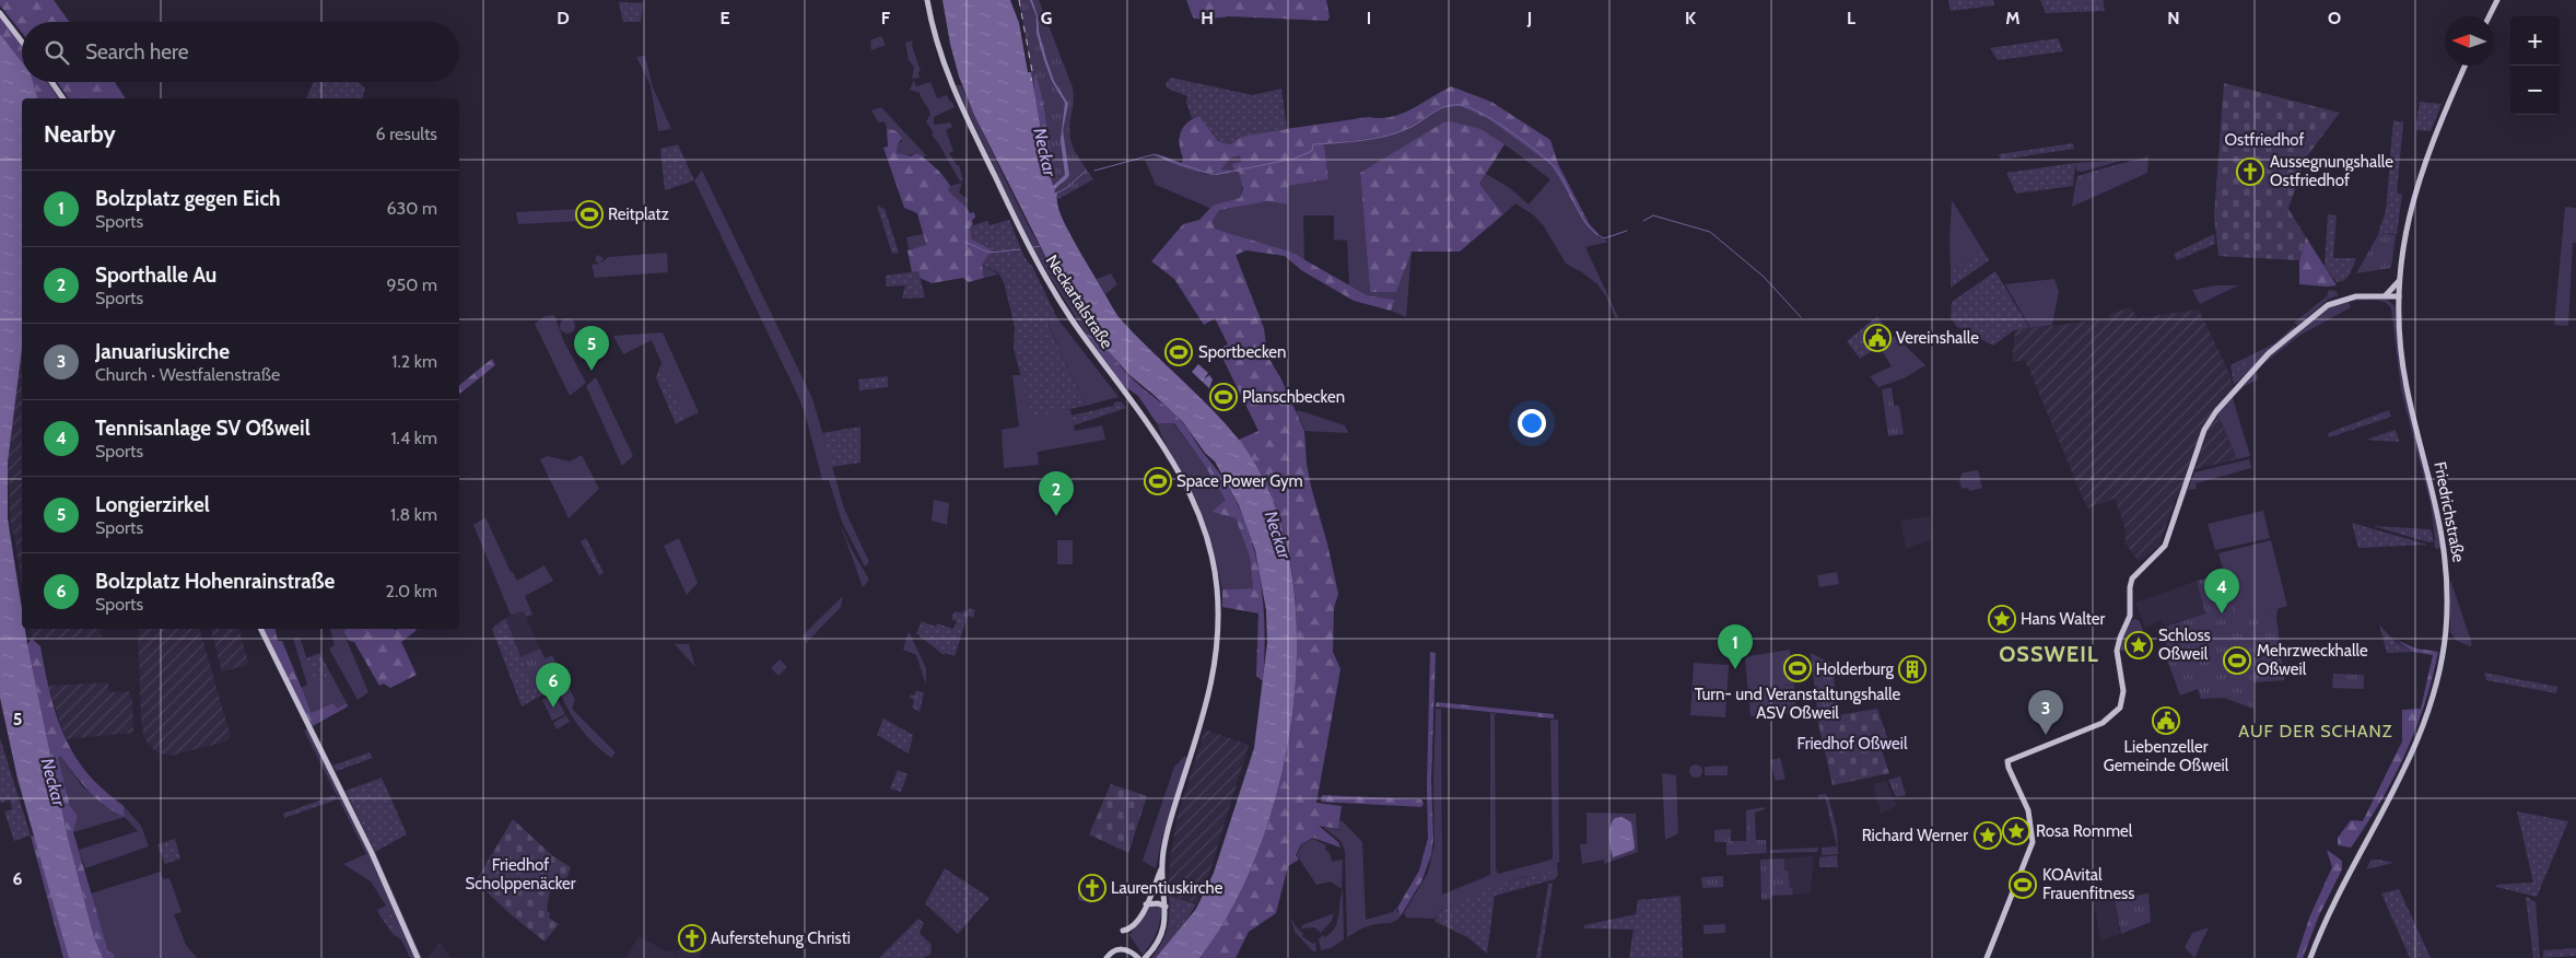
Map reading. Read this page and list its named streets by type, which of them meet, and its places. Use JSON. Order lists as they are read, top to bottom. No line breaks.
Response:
{"streets":{"main road":["Neckartalstraße","Friedrichstraße"]},"districts":["OSSWEIL","AUF DER SCHANZ"],"water":["Neckar"],"parks":["Ostfriedhof","Friedhof Oßweil","Friedhof Scholppenäcker"],"places":{"church":["Aussegnungshalle Ostfriedhof","Laurentiuskirche","Auferstehung Christi"],"sports":["Reitplatz","Sportbecken","Planschbecken","Space Power Gym","Mehrzweckhalle Oßweil","Turn- und Veranstaltungshalle ASV Oßweil","KOAvital Frauenfitness"],"public building":["Vereinshalle","Liebenzeller Gemeinde Oßweil"],"place":["Hans Walter","Schloss Oßweil","Rosa Rommel","Richard Werner"],"building":["Holderburg"]},"north":"left","page":{"map_buttons":["+","−"],"search":"Search here","heading":["Nearby","6 results"],"list":[{"mark":"1","name":"Bolzplatz gegen Eich","note":"Sports","value":"630 m"},{"mark":"2","name":"Sporthalle Au","note":"Sports","value":"950 m"},{"mark":"3","name":"Januariuskirche","note":"Church · Westfalenstraße","value":"1.2 km"},{"mark":"4","name":"Tennisanlage SV Oßweil","note":"Sports","value":"1.4 km"},{"mark":"5","name":"Longierzirkel","note":"Sports","value":"1.8 km"},{"mark":"6","name":"Bolzplatz Hohenrainstraße","note":"Sports","value":"2.0 km"}],"pins":["5","2","4","1","6","3"]},"grid":{"columns":["D","E","F","G","H","I","J","K","L","M","N","O"],"rows":["5","6"]}}
